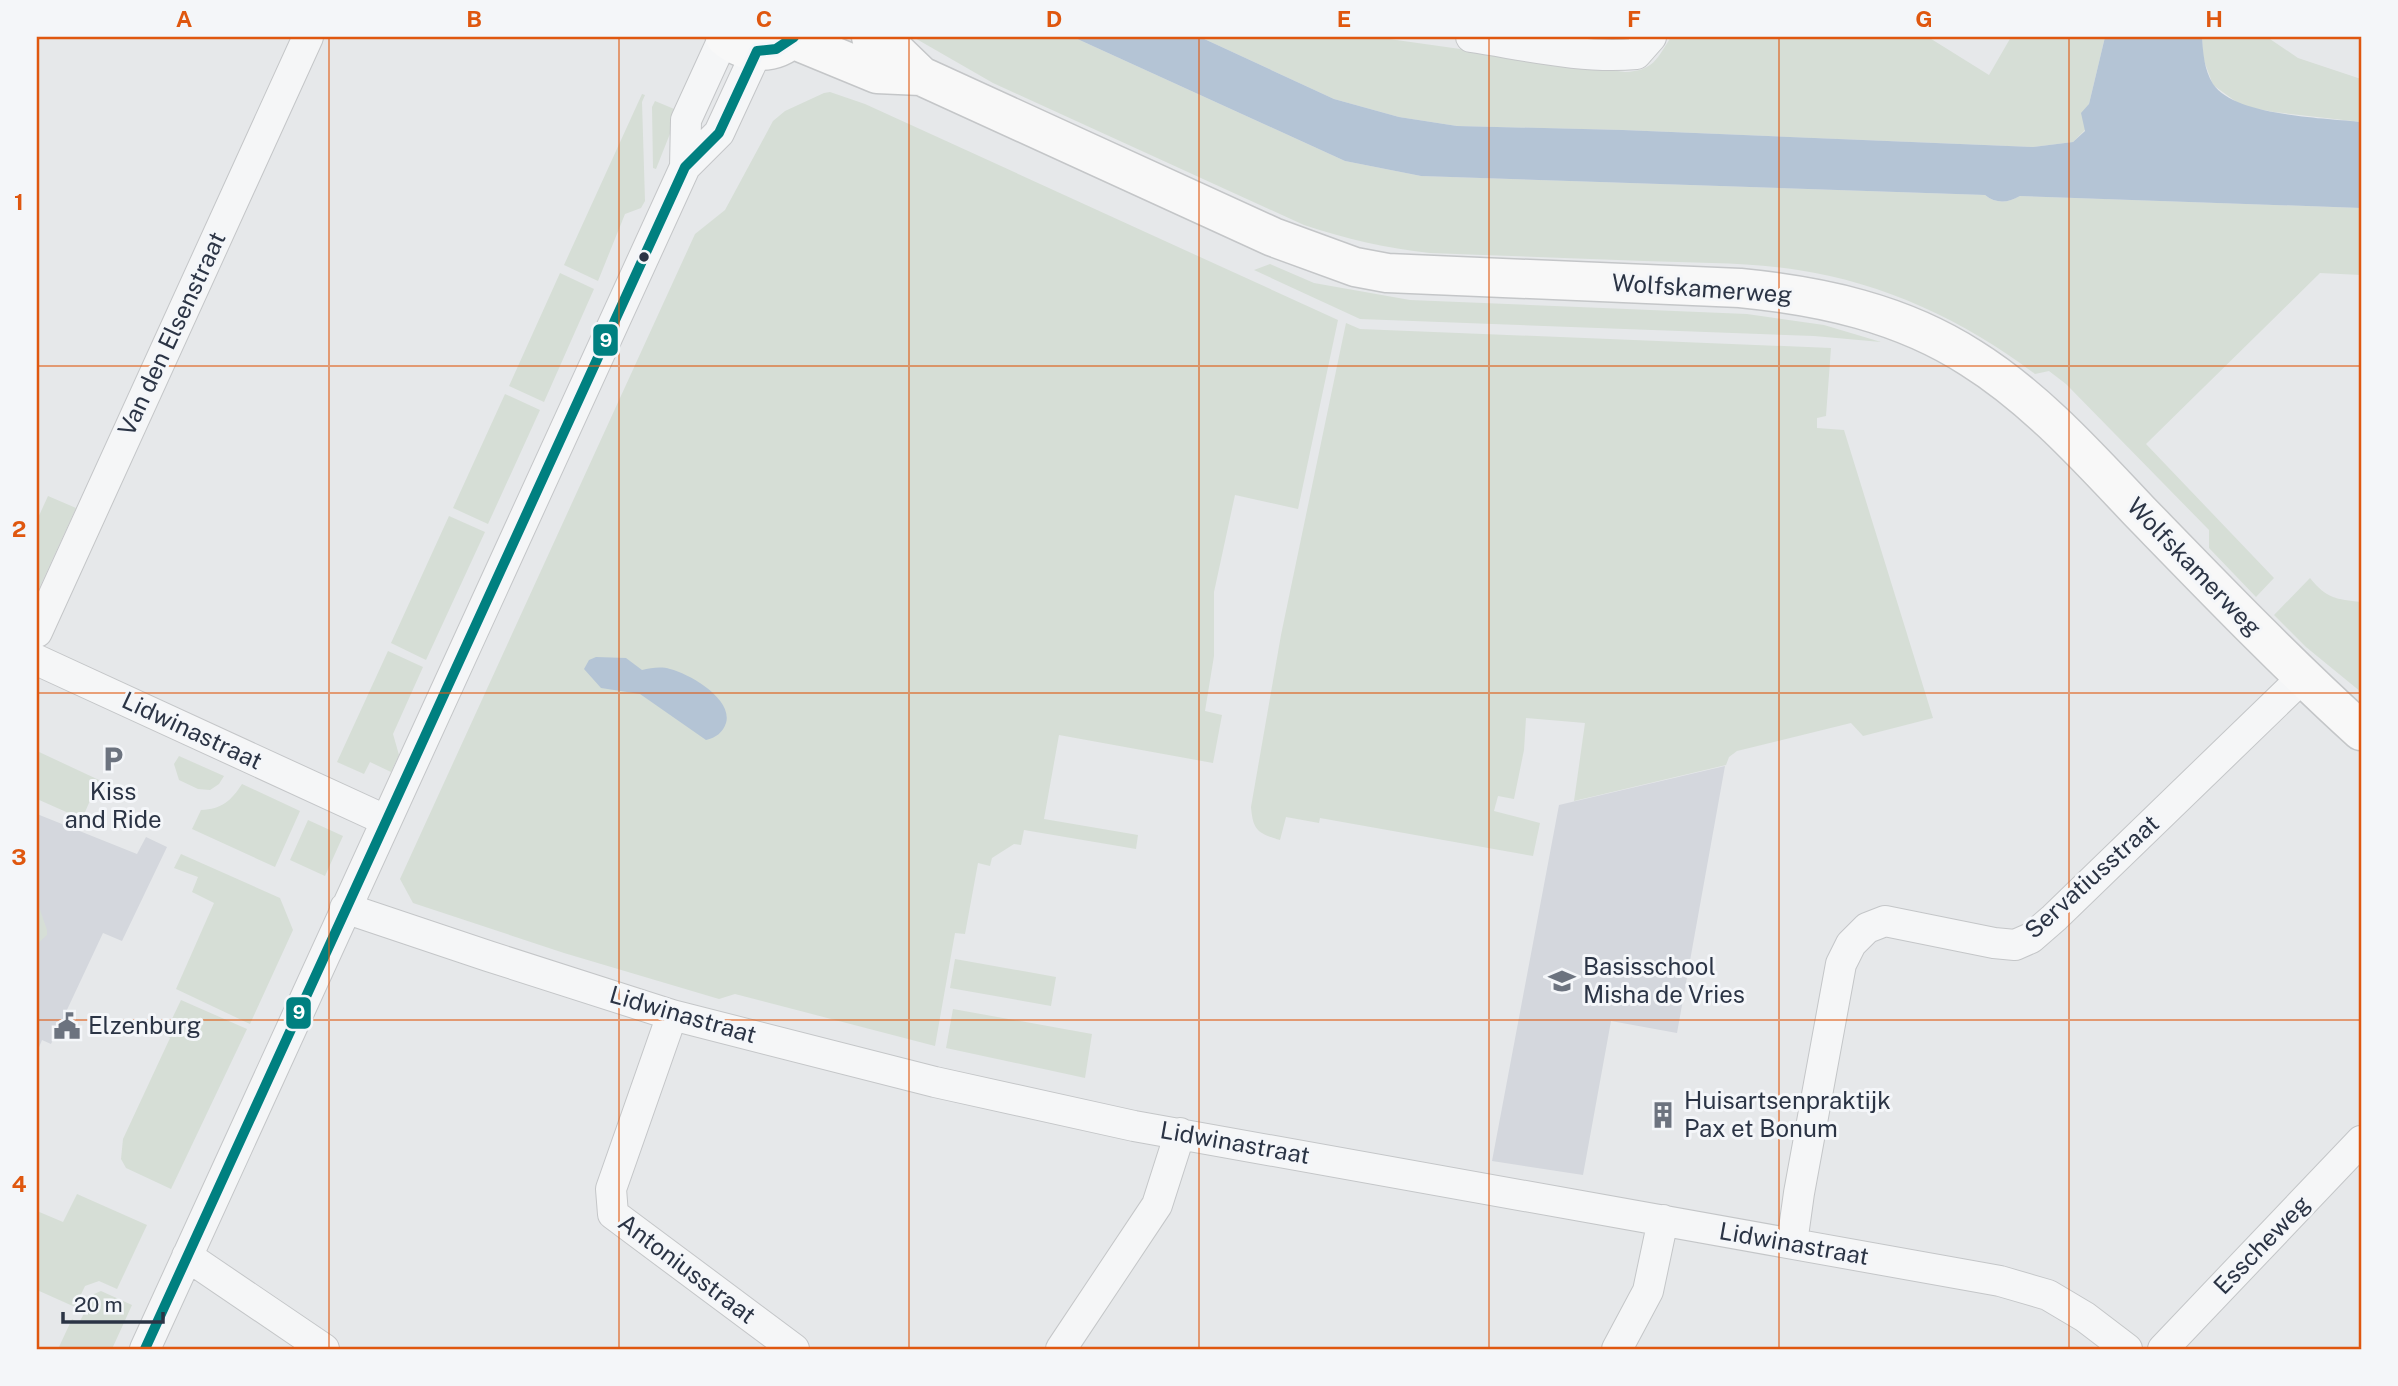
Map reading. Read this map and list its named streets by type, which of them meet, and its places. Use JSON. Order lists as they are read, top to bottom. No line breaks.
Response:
{"streets":{"main road":["Wolfskamerweg"],"street":["Van den Elsenstraat","Lidwinastraat","Servatiusstraat","Esscheweg","Antoniusstraat"]},"crossings":[["Wolfskamerweg","Servatiusstraat"],["Lidwinastraat","Servatiusstraat"],["Lidwinastraat","Antoniusstraat"]],"places":{"parking":["Kiss and Ride"],"school or university":["Basisschool Misha de Vries"],"public building":["Elzenburg"],"building":["Huisartsenpraktijk Pax et Bonum"]},"lines":["transit line 9"],"scale_bar":"20 m","grid":{"columns":["A","B","C","D","E","F","G","H"],"rows":["1","2","3","4"]}}
